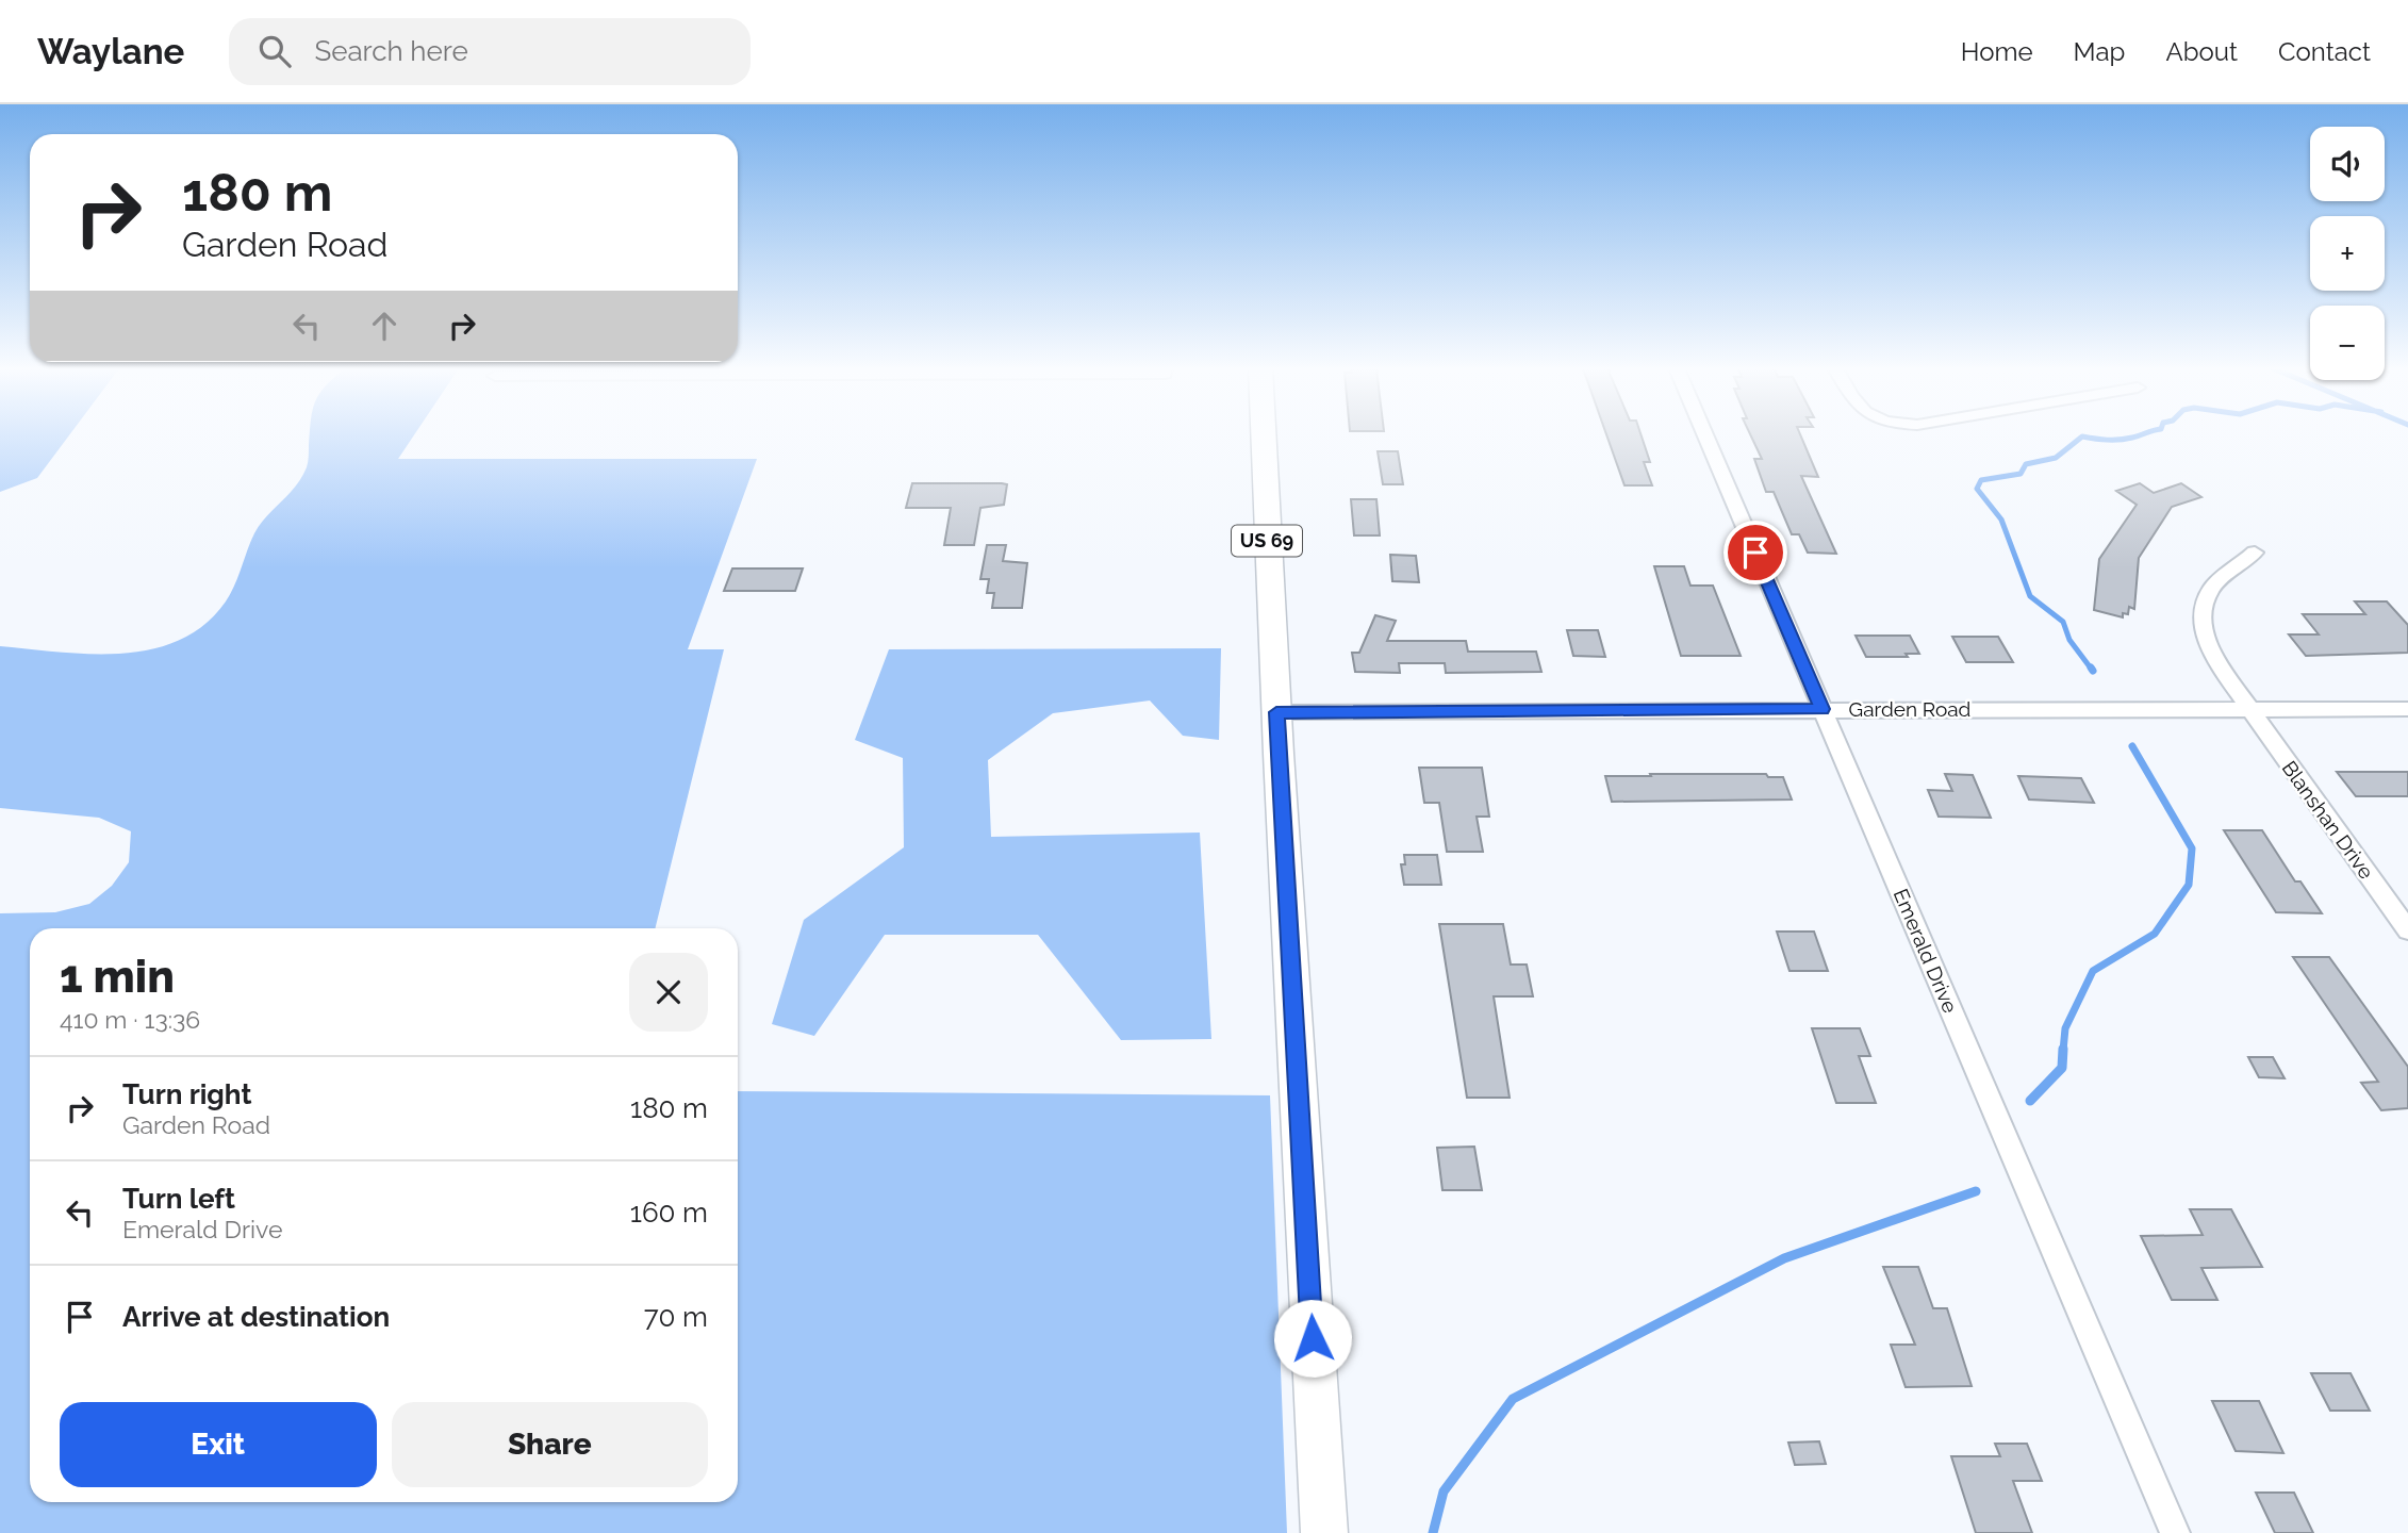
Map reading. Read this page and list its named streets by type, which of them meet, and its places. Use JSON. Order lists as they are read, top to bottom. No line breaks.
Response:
{"streets":{"main road":["US 69"],"street":["Garden Road","Blanshan Drive","Emerald Drive"]},"crossings":[["US 69","Garden Road"],["Garden Road","Blanshan Drive"],["Garden Road","Emerald Drive"]],"page":{"header":"Waylane","search":"Search here","nav":["Home","Map","About","Contact"],"map_buttons":["+","−"],"turn":["180 m","Garden Road"],"heading":["1 min","410 m · 13:36"],"list":[{"name":"Turn right","note":"Garden Road","value":"180 m"},{"name":"Turn left","note":"Emerald Drive","value":"160 m"},{"name":"Arrive at destination","value":"70 m"}],"buttons":["Exit","Share"]}}
